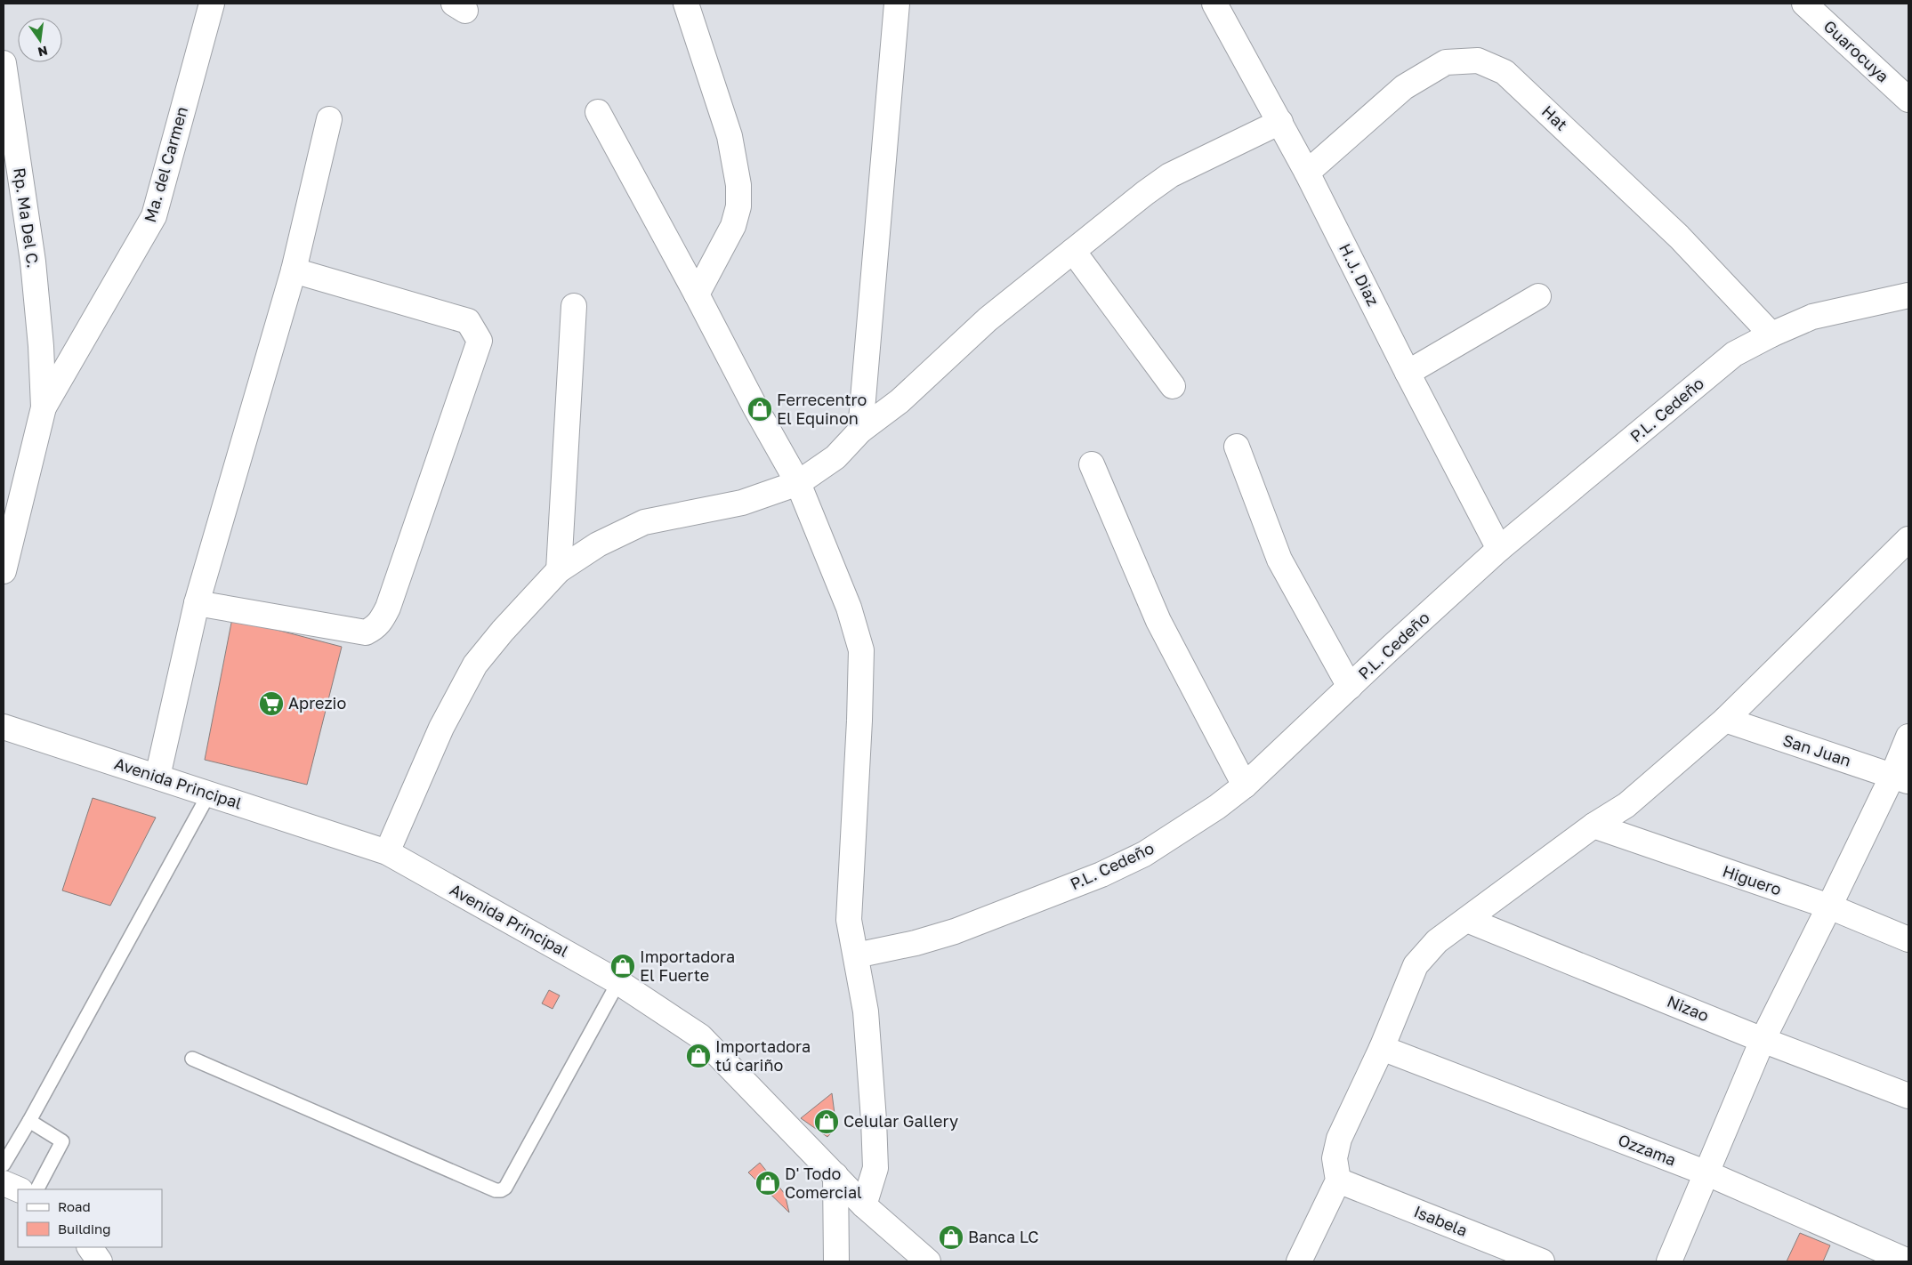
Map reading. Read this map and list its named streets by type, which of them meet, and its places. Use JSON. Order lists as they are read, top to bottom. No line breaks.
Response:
{"streets":{"street":["Guarocuya","Hat","Ma. del Carmen","Rp. Ma Del C.","H.J. Diaz","P.L. Cedeño","San Juan","Avenida Principal","Higuero","Nizao","Ozzama","Isabela"]},"crossings":[["Hat","H.J. Diaz"],["Hat","P.L. Cedeño"],["Ma. del Carmen","Rp. Ma Del C."],["H.J. Diaz","P.L. Cedeño"]],"places":{"shop":["Ferrecentro El Equinon","Importadora El Fuerte","Importadora tú cariño","Celular Gallery","D' Todo Comercial","Banca LC"],"supermarket":["Aprezio"]},"legend":["Road","Building"],"north":"bottom"}
